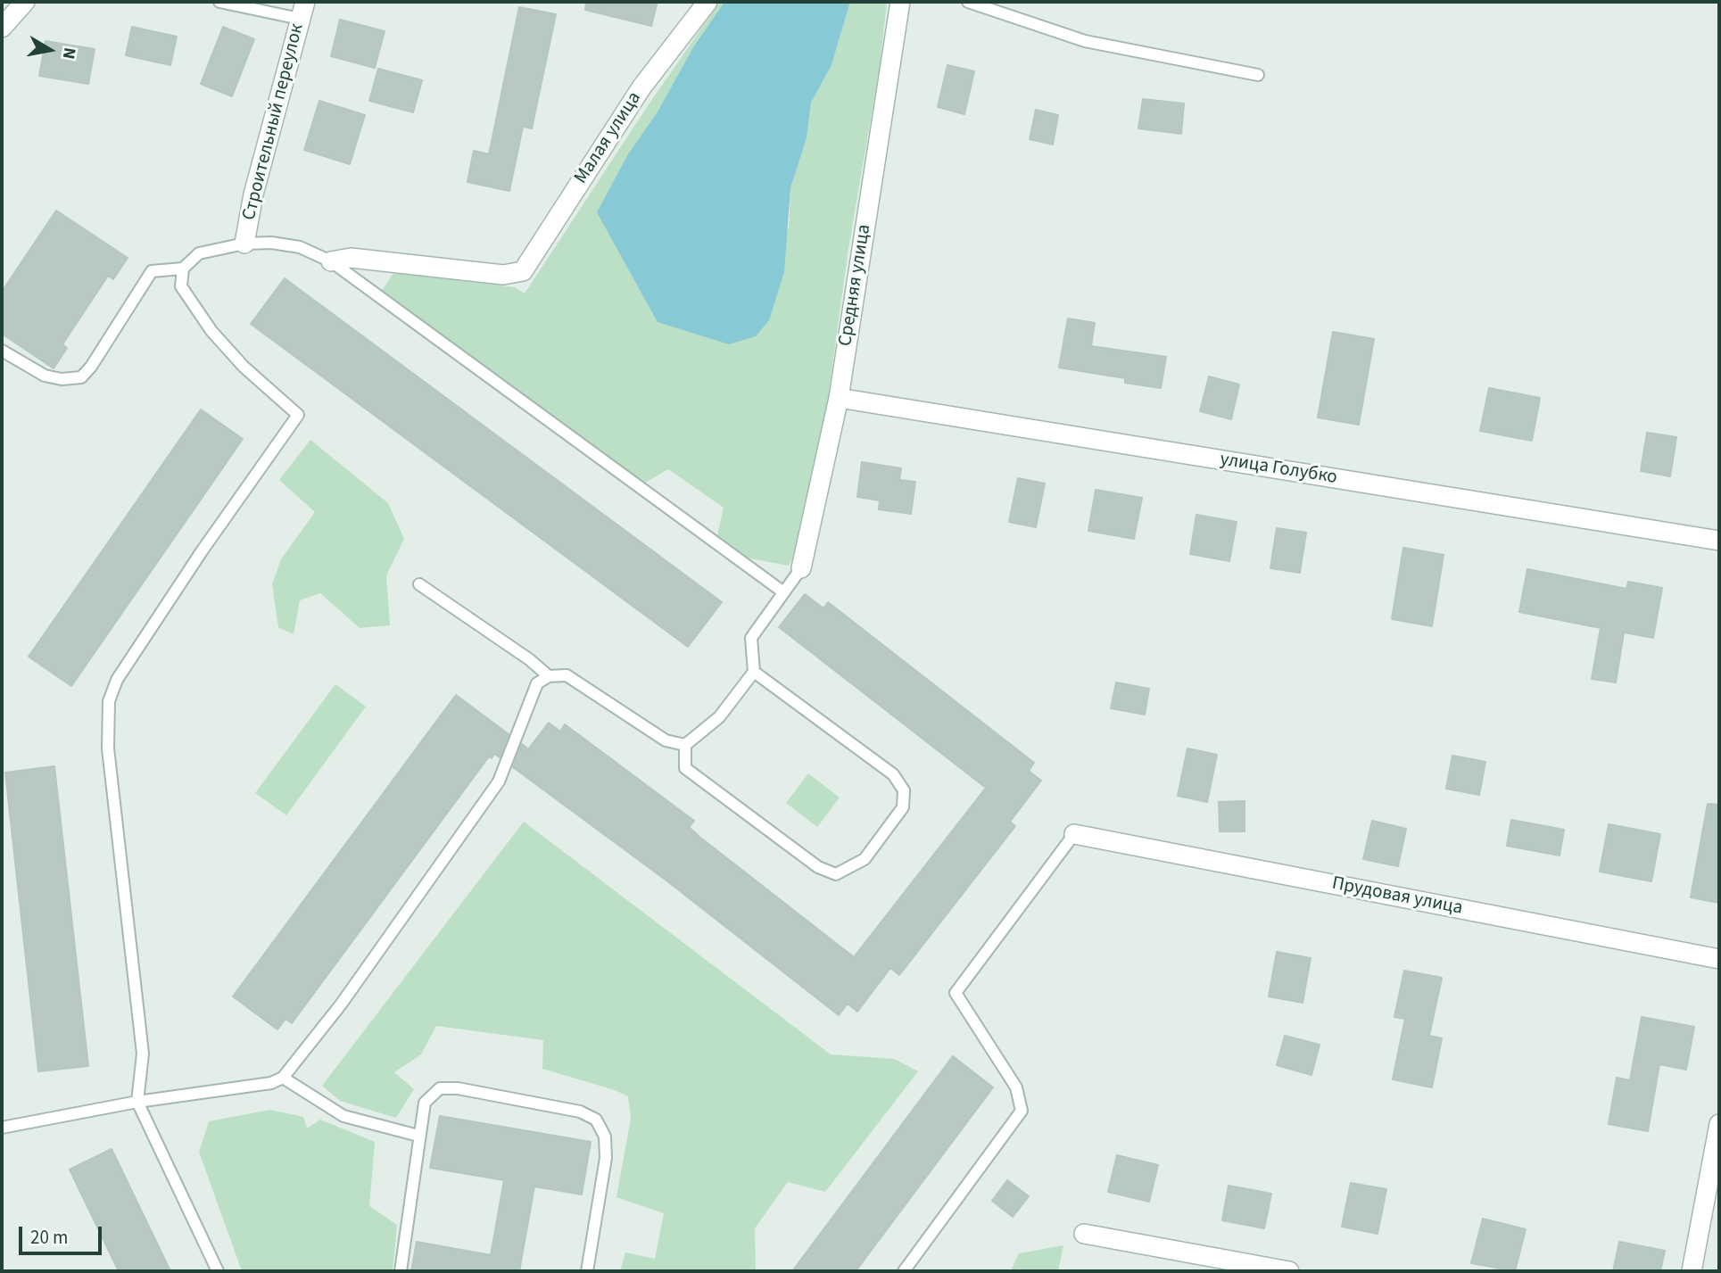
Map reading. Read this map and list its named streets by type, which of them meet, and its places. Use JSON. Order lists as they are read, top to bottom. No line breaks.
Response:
{"streets":{"street":["Строительный переулок","Малая улица","Средняя улица","улица Голубко","Прудовая улица"]},"crossings":[["Средняя улица","улица Голубко"]],"scale_bar":"20 m","north":"right"}
